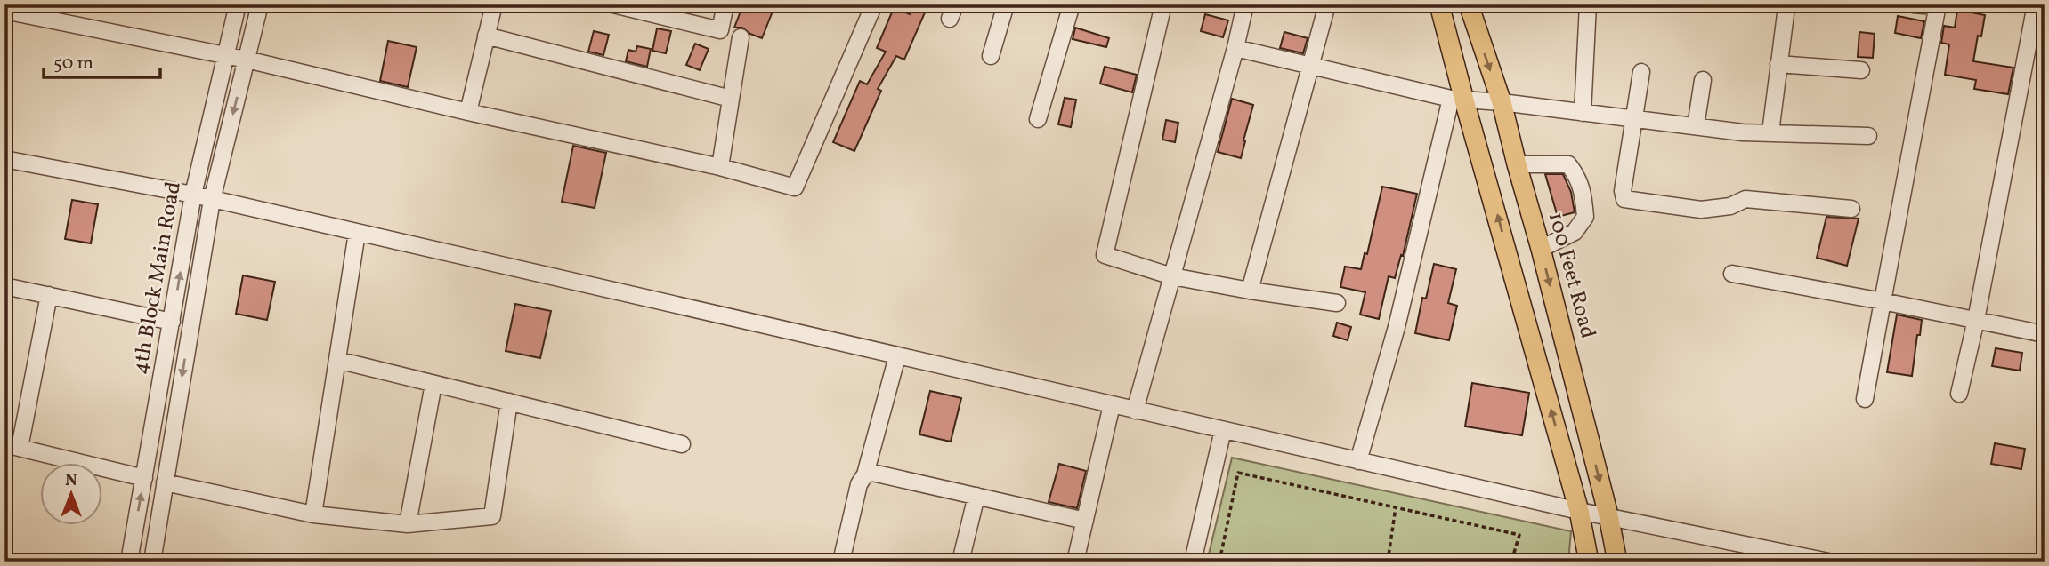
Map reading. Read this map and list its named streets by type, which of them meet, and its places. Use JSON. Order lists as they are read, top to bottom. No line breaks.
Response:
{"streets":{"main road":["100 Feet Road"],"street":["4th Block Main Road"]},"scale_bar":"50 m","north":"top"}
